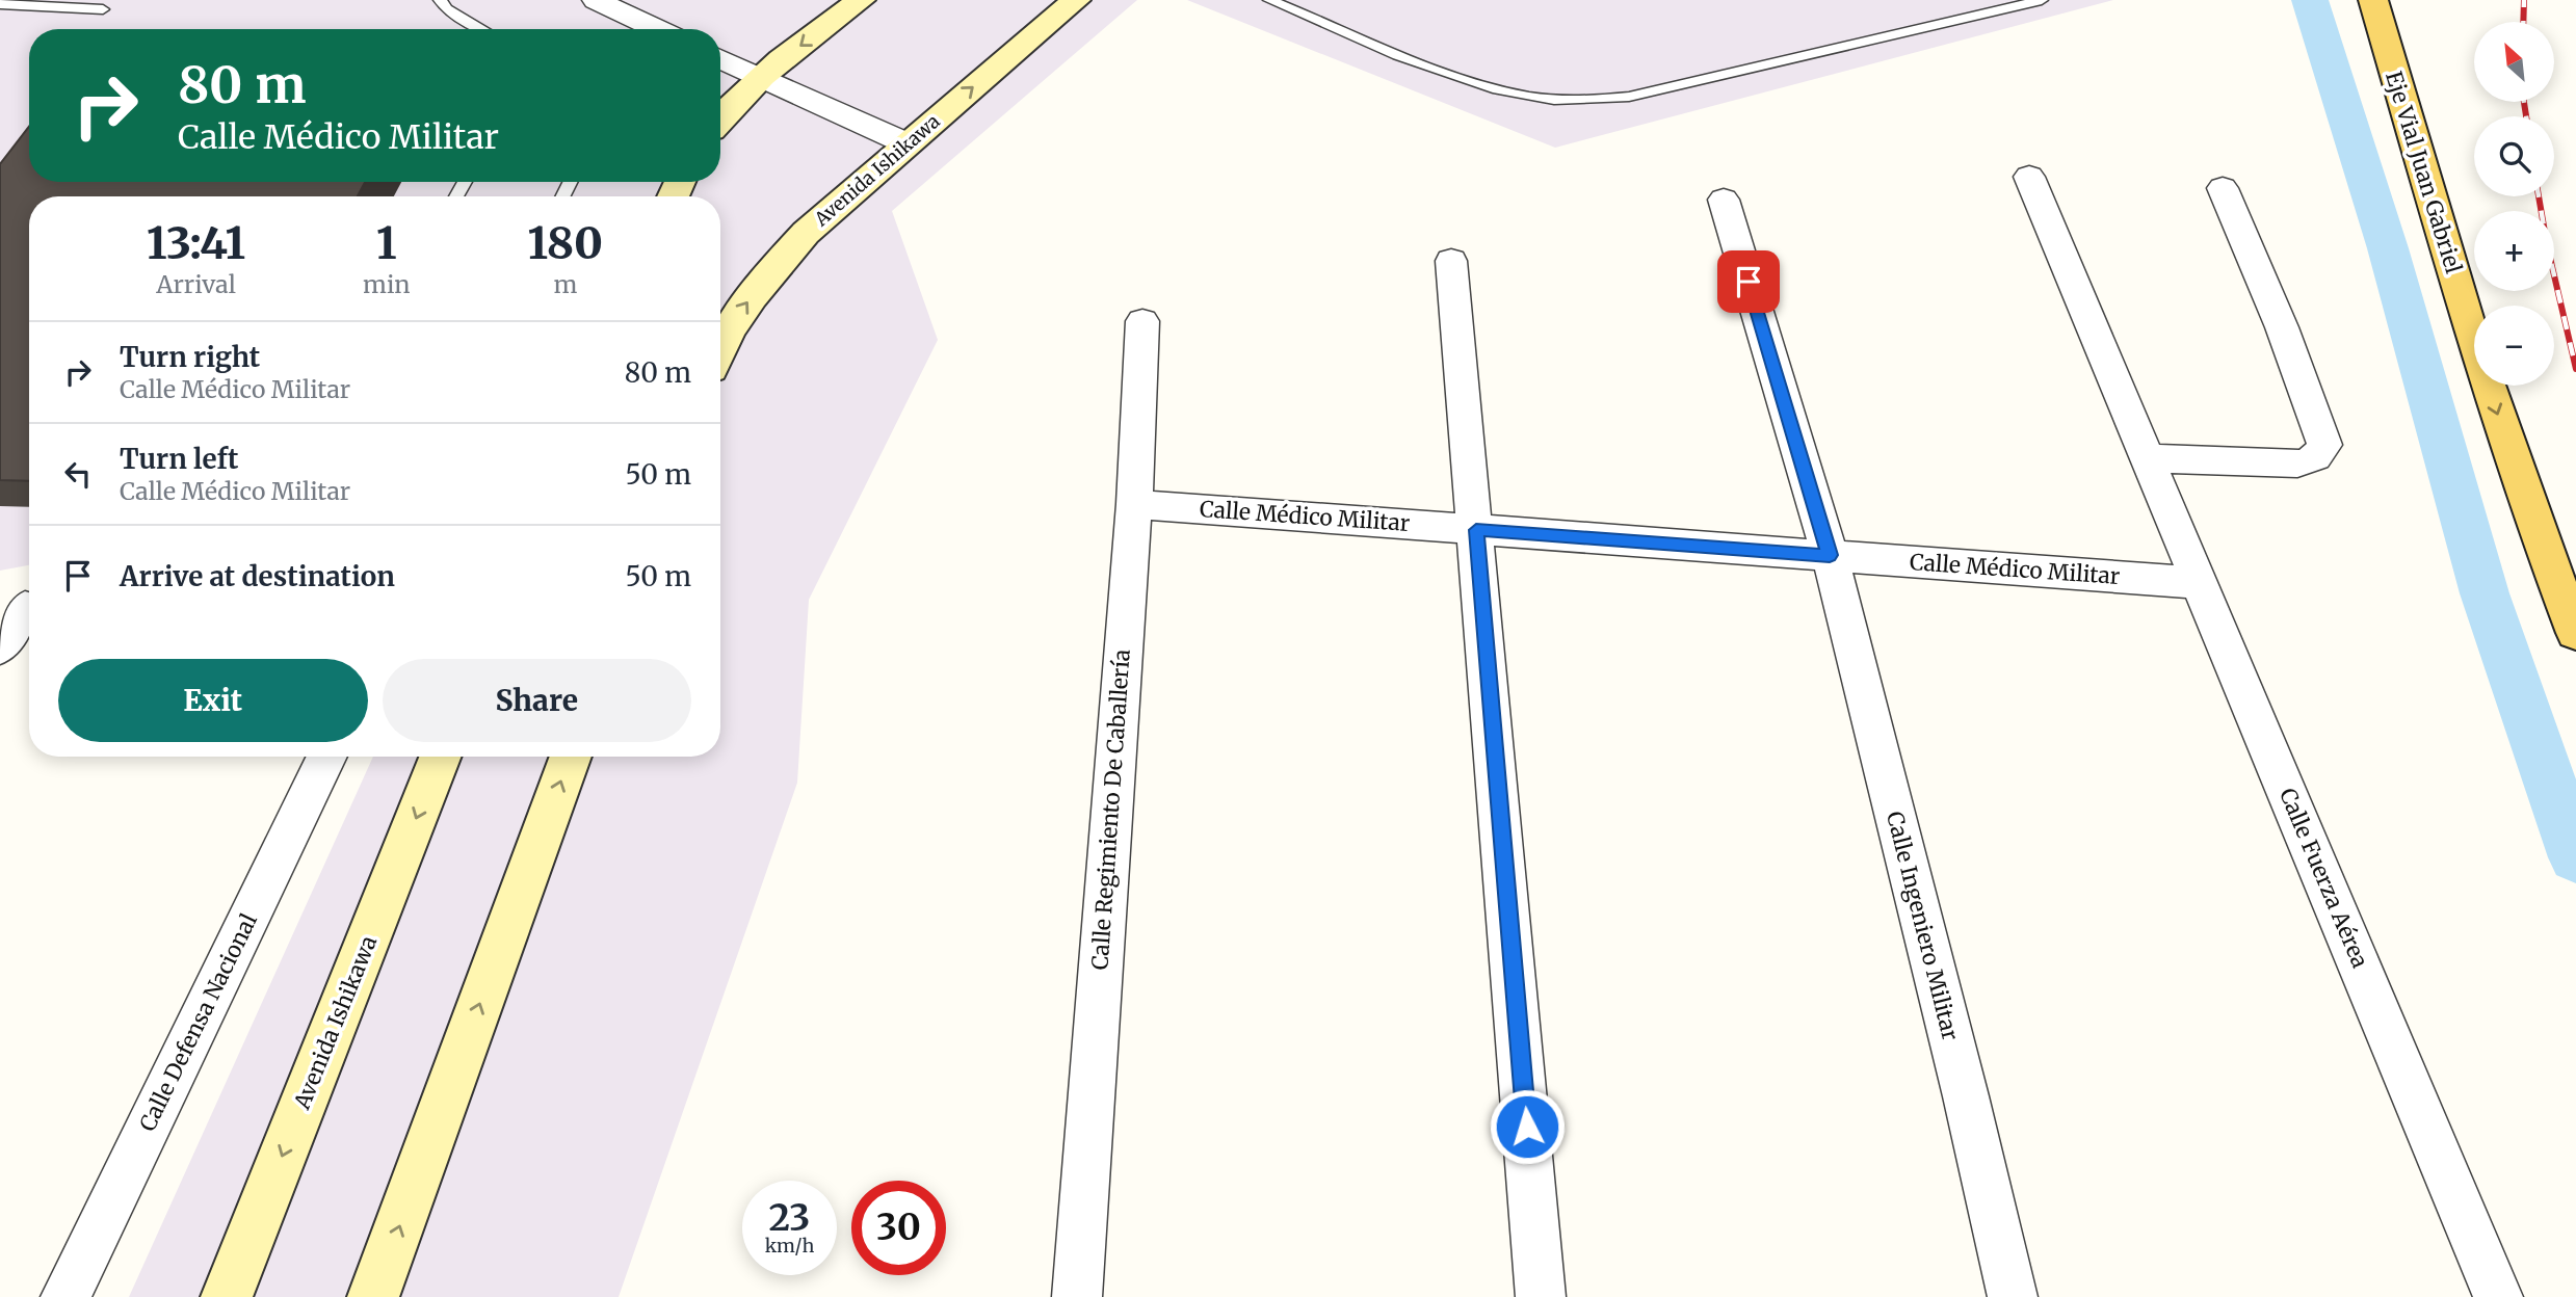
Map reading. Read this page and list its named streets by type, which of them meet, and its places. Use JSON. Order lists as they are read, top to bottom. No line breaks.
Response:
{"streets":{"main road":["Eje Vial Juan Gabriel"],"street":["Avenida Ishikawa","Calle Médico Militar","Calle Regimiento De Caballería","Calle Fuerza Aérea","Calle Ingeniero Militar","Calle Defensa Nacional"]},"crossings":[["Calle Médico Militar","Calle Regimiento De Caballería"],["Calle Médico Militar","Calle Fuerza Aérea"],["Calle Médico Militar","Calle Ingeniero Militar"]],"one_way":["Eje Vial Juan Gabriel"],"north":"top left","page":{"map_buttons":["+","−"],"turn":["80 m","Calle Médico Militar"],"eta":["13:41","Arrival","1","min","180","m"],"list":[{"name":"Turn right","note":"Calle Médico Militar","value":"80 m"},{"name":"Turn left","note":"Calle Médico Militar","value":"50 m"},{"name":"Arrive at destination","value":"50 m"}],"buttons":["Exit","Share"],"speed":"23 km/h","limit":"30"}}
